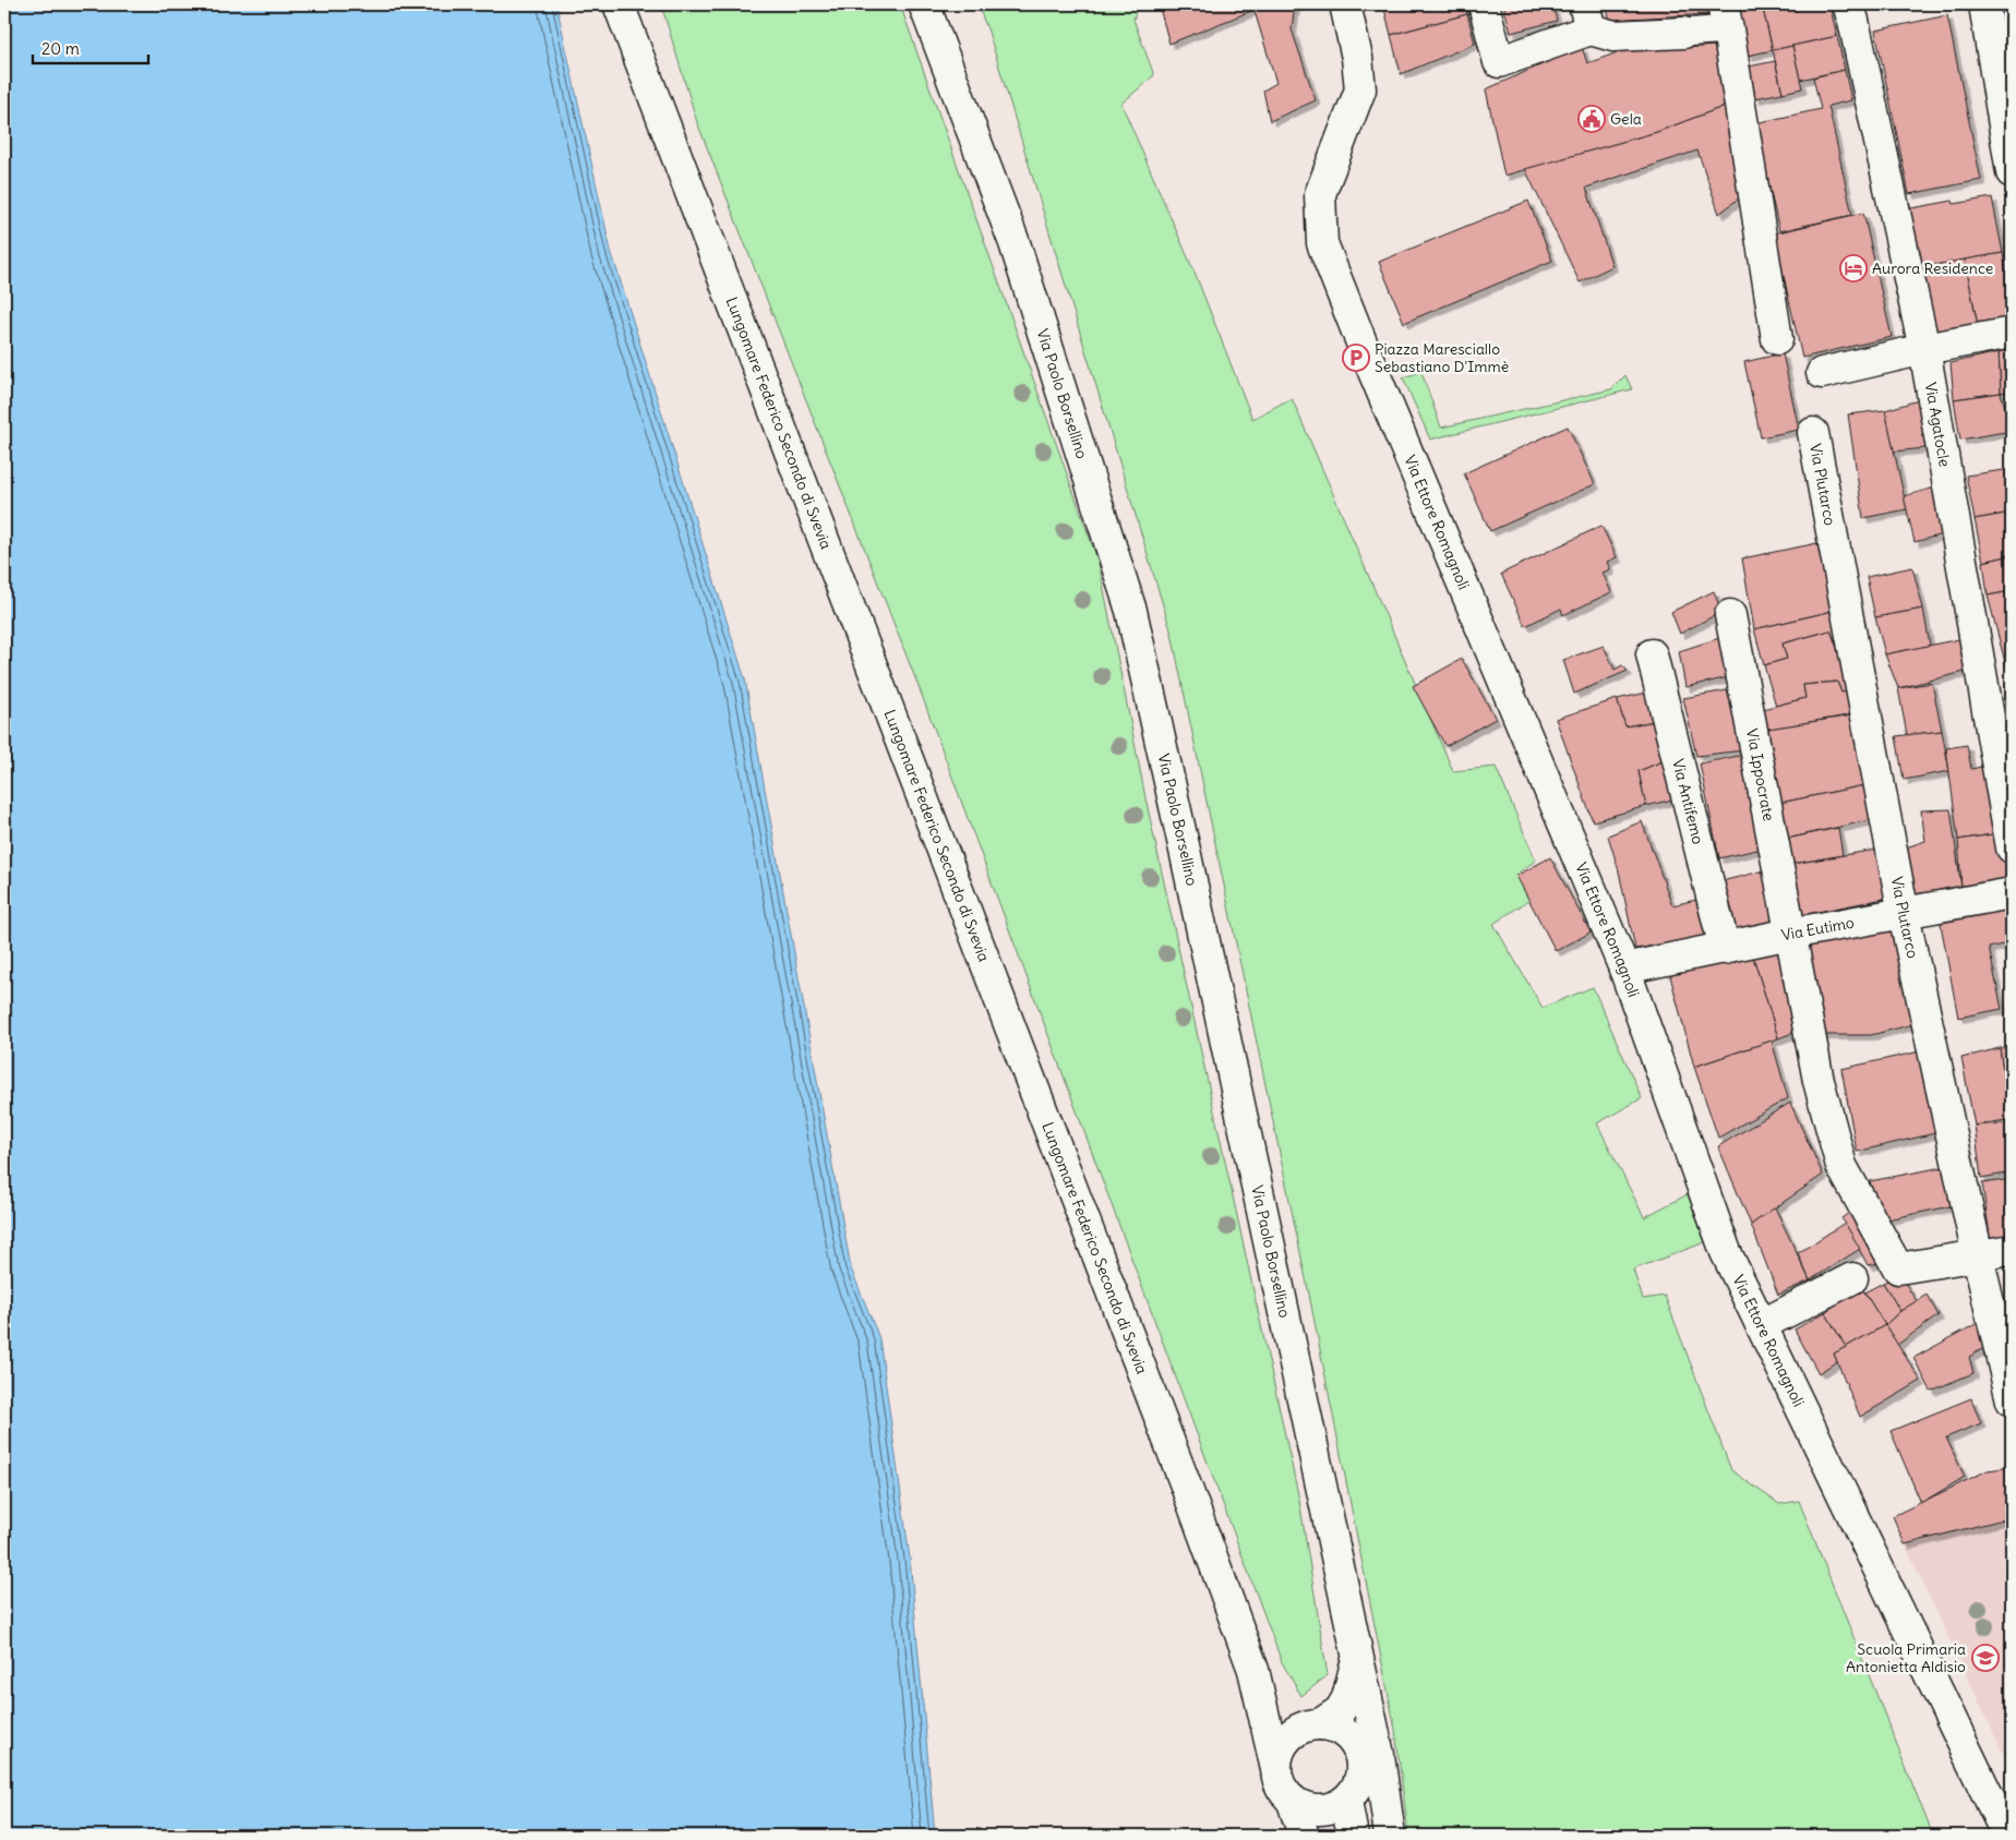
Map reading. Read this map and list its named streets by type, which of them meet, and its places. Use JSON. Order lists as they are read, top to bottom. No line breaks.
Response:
{"streets":{"street":["Via Paolo Borsellino","Lungomare Federico Secondo di Svevia","Via Agatocle","Via Plutarco","Via Ettore Romagnoli","Via Ippocrate","Via Antifemo","Via Eutimo"]},"crossings":[["Via Paolo Borsellino","Lungomare Federico Secondo di Svevia"],["Via Plutarco","Via Ippocrate"],["Via Plutarco","Via Eutimo"],["Via Ettore Romagnoli","Via Eutimo"],["Via Ippocrate","Via Eutimo"],["Via Antifemo","Via Eutimo"]],"places":{"public building":["Gela"],"hotel":["Aurora Residence"],"parking":["Piazza Maresciallo Sebastiano D'Immè"],"school or university":["Scuola Primaria Antonietta Aldisio"]},"scale_bar":"20 m"}
